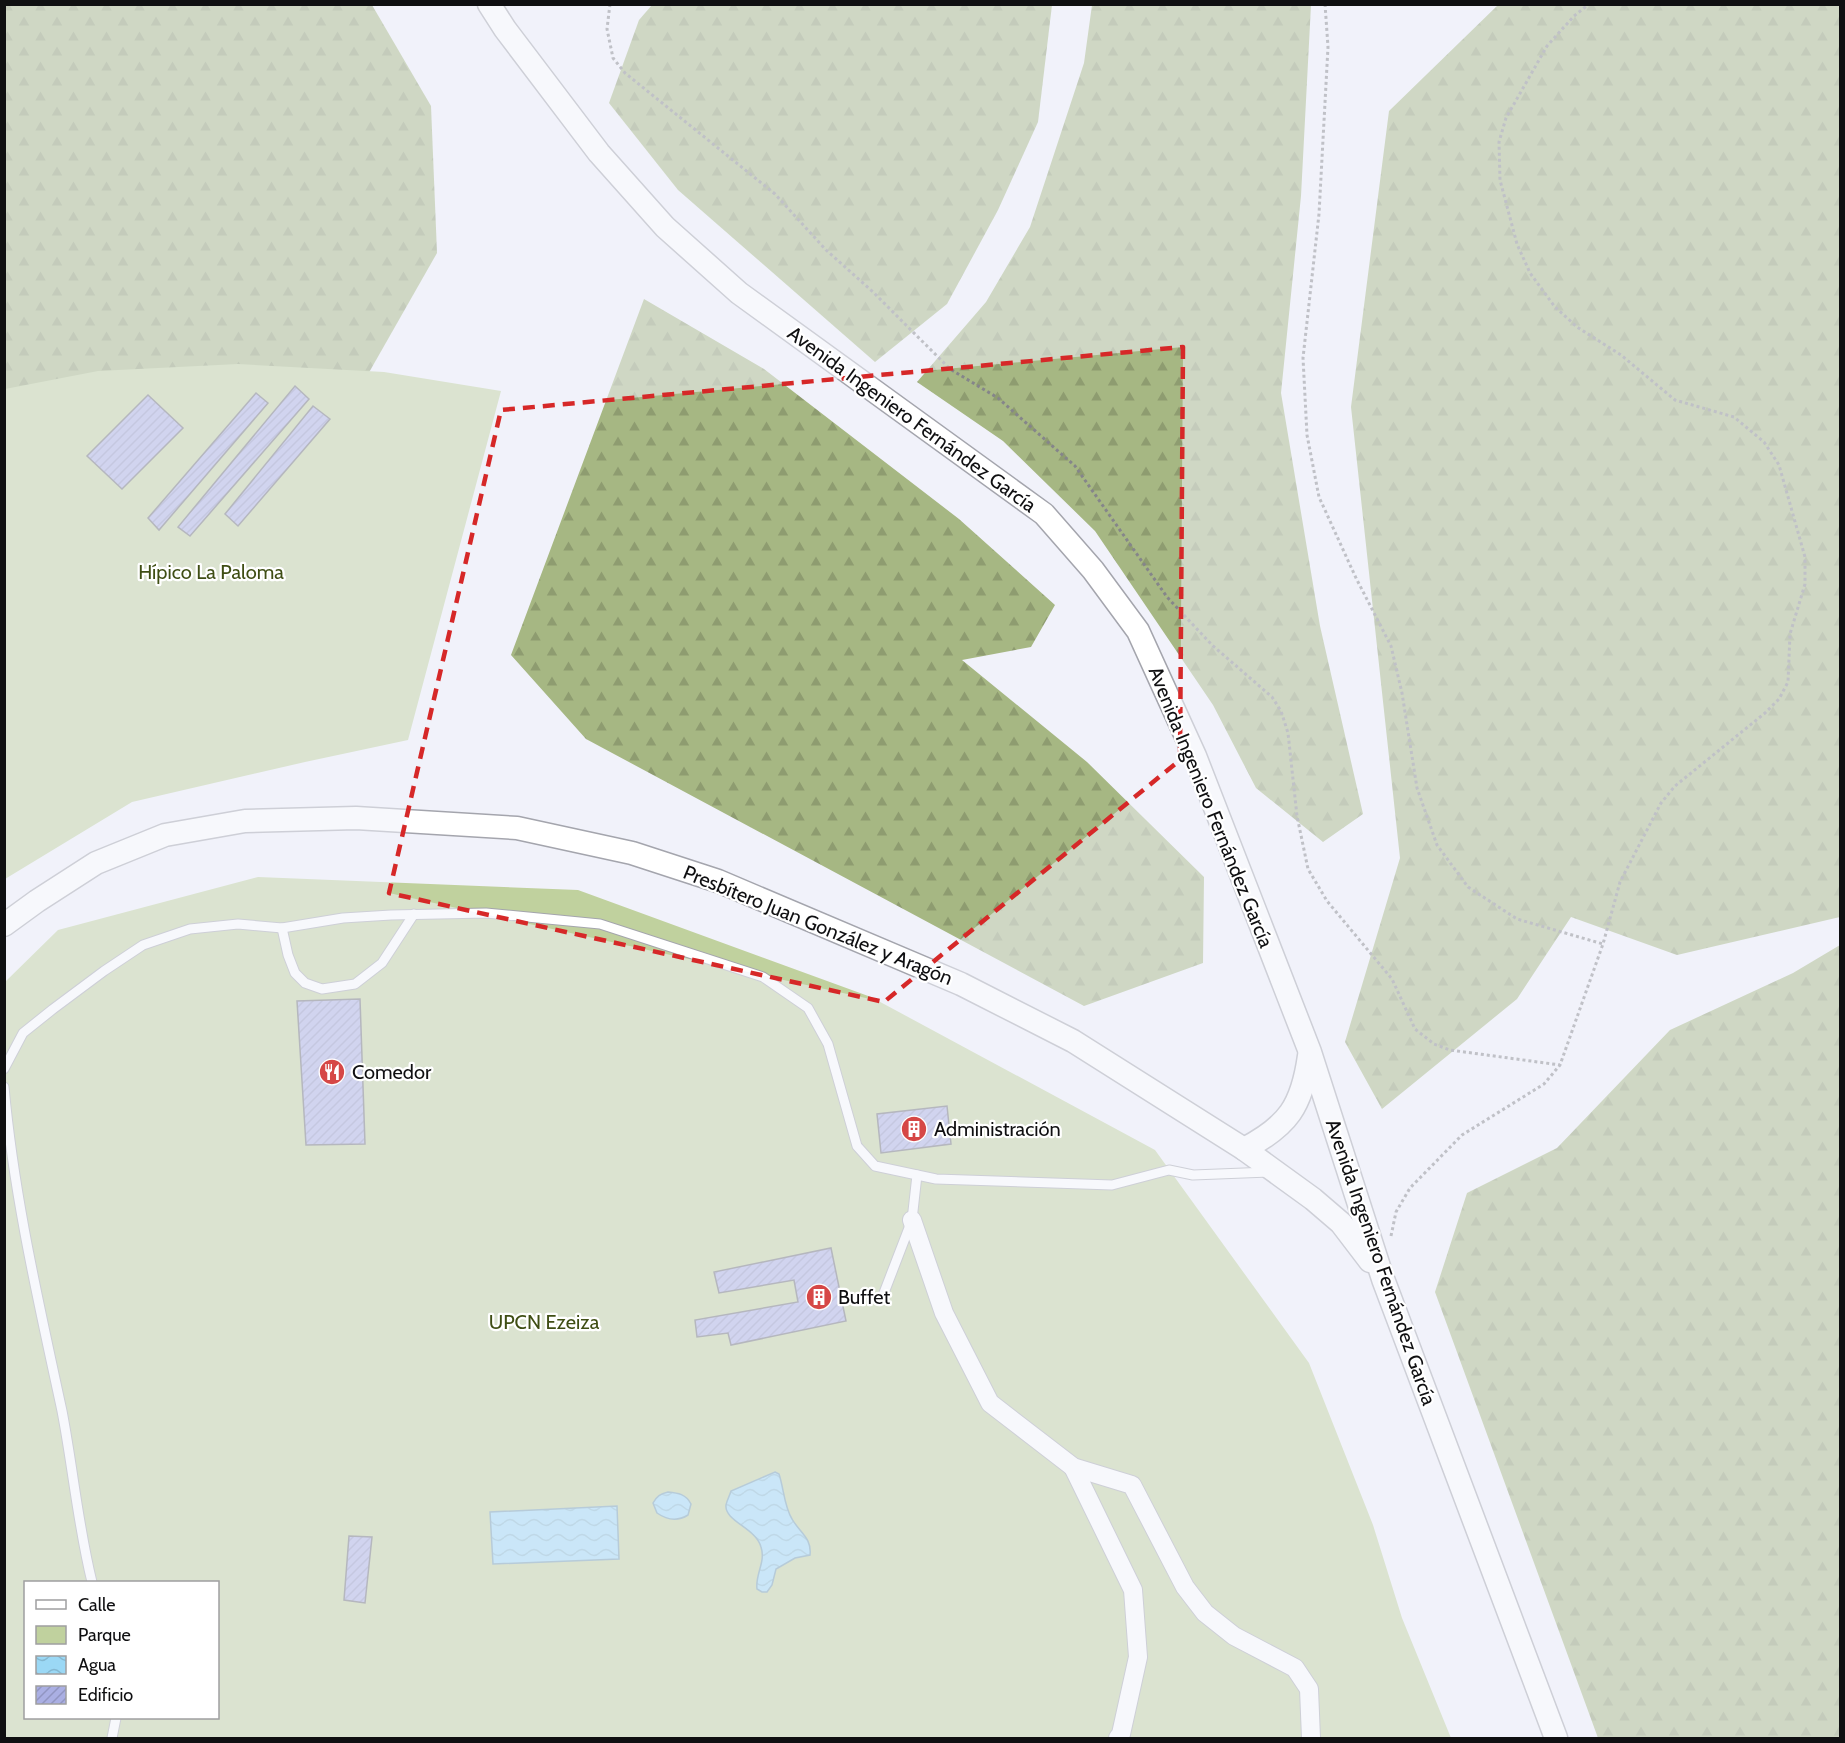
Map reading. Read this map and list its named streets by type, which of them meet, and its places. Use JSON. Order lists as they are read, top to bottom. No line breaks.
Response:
{"streets":{"street":["Avenida Ingeniero Fernández García","Presbítero Juan González y Aragón"]},"crossings":[["Avenida Ingeniero Fernández García","Presbítero Juan González y Aragón"]],"parks":["Hípico La Paloma","UPCN Ezeiza"],"places":{"restaurant":["Comedor"],"building":["Administración","Buffet"]},"legend":["Calle","Parque","Agua","Edificio"]}
